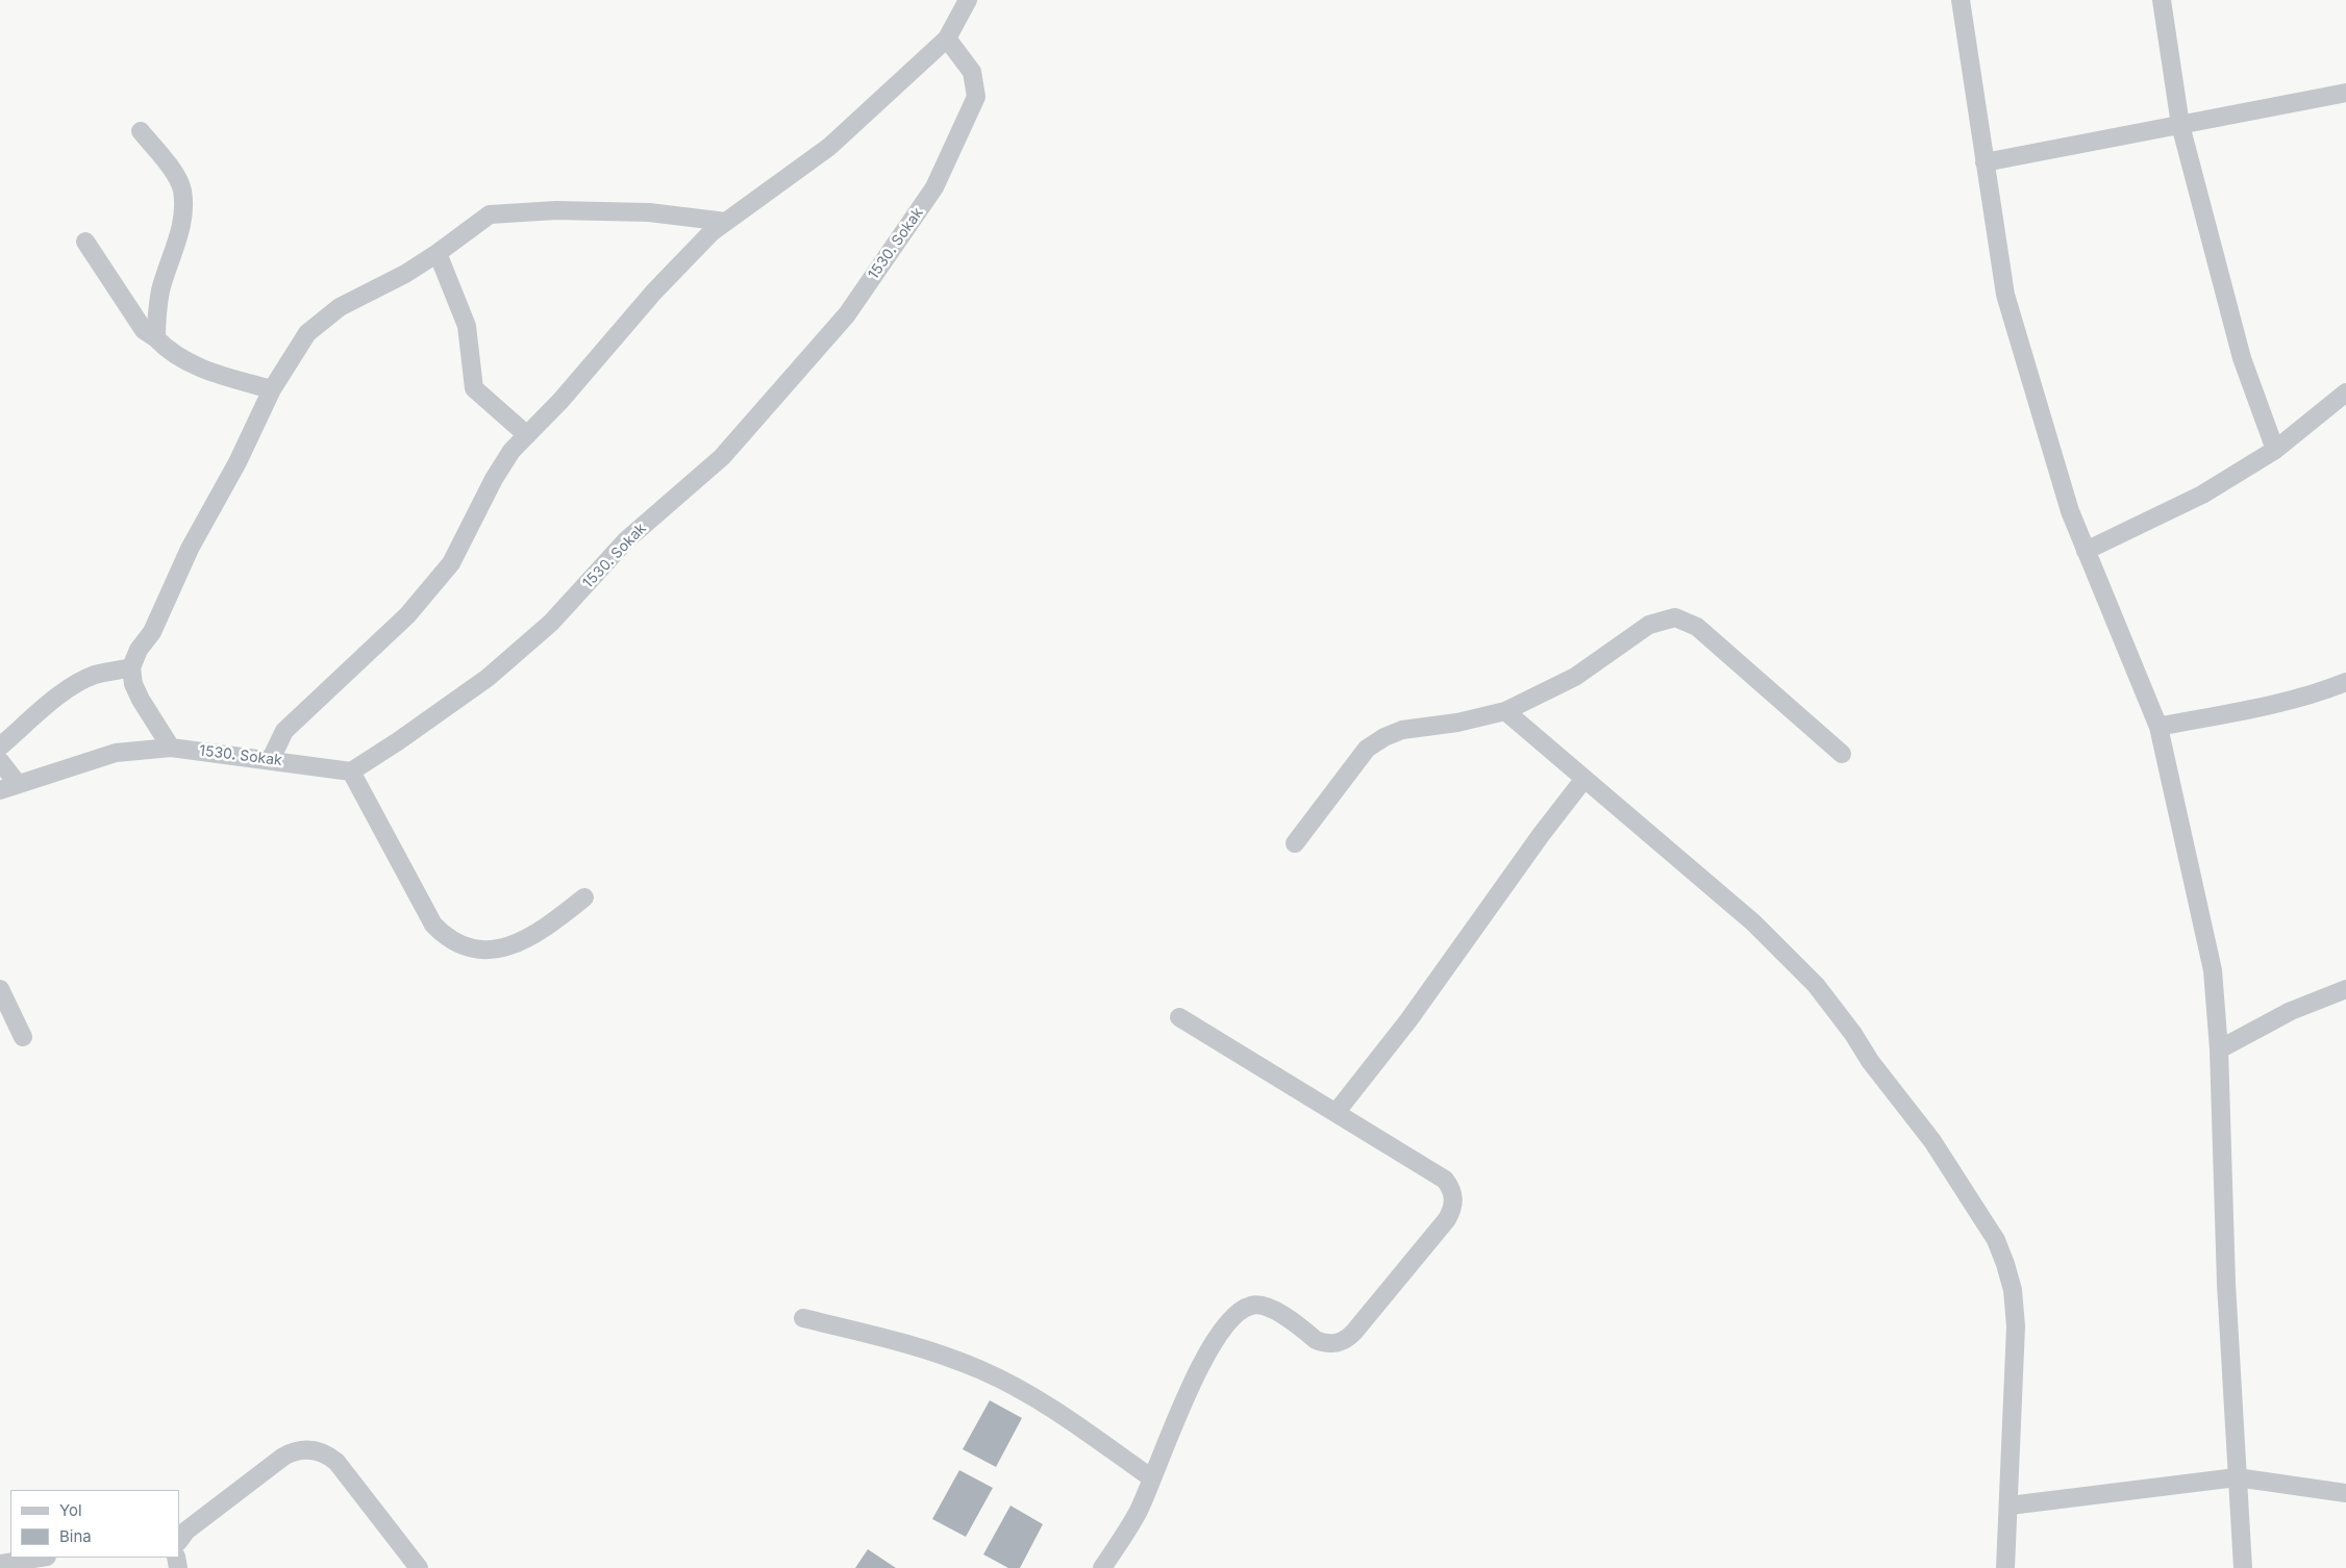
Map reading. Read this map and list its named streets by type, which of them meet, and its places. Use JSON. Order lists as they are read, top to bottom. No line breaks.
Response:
{"streets":{"street":["1530. Sokak"]},"legend":["Yol","Bina"]}
